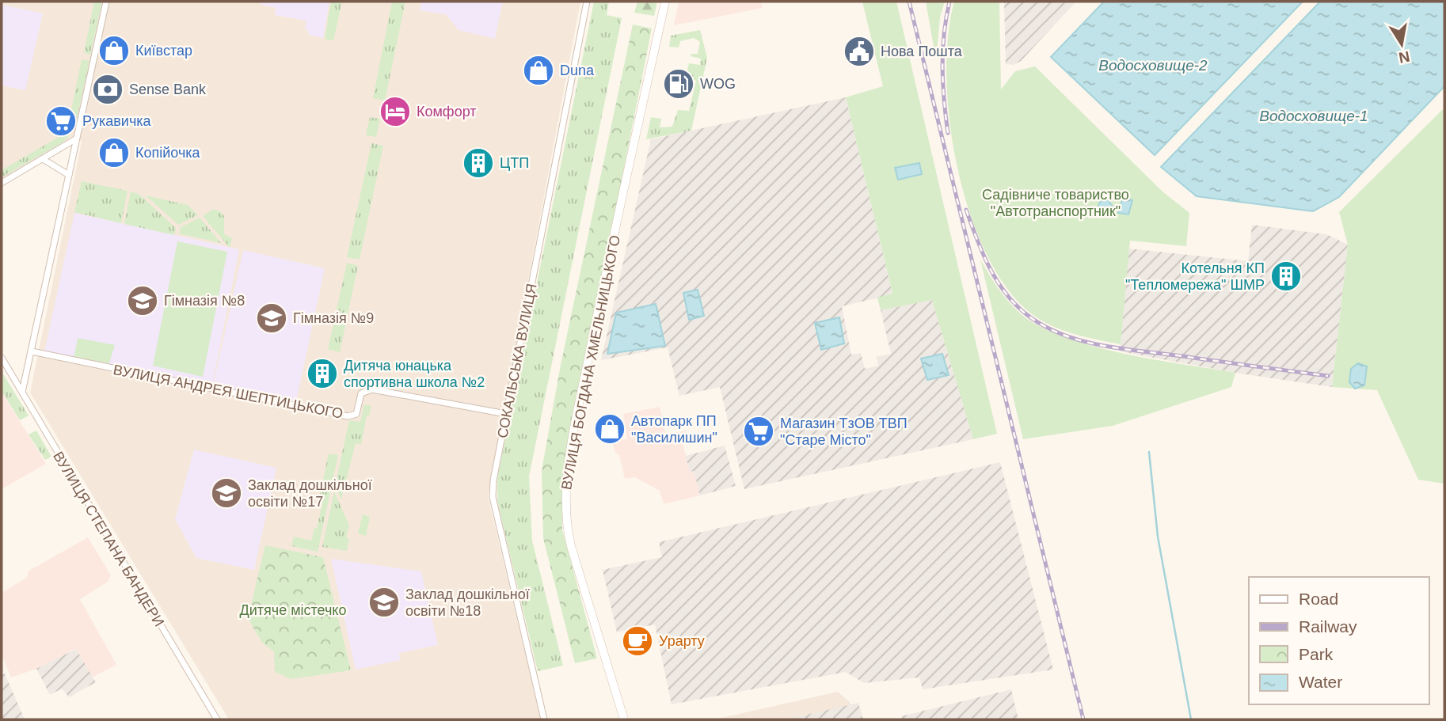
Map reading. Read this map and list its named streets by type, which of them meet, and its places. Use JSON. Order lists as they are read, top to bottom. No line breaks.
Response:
{"streets":{"street":["СОКАЛЬСЬКА ВУЛИЦЯ","ВУЛИЦЯ БОГДАНА ХМЕЛЬНИЦЬКОГО","ВУЛИЦЯ АНДРЕЯ ШЕПТИЦЬКОГО","ВУЛИЦЯ СТЕПАНА БАНДЕРИ"]},"crossings":[["СОКАЛЬСЬКА ВУЛИЦЯ","ВУЛИЦЯ АНДРЕЯ ШЕПТИЦЬКОГО"]],"water":["Водосховище-2","Водосховище-1"],"parks":["Садівниче товариство \"Автотранспортник\"","Дитяче містечко"],"places":{"shop":["Київстар","Duna","Копійочка","Автопарк ПП \"Василишин\""],"public building":["Нова Пошта"],"fuel station":["WOG"],"bank":["Sense Bank"],"hotel":["Комфорт"],"supermarket":["Рукавичка","Магазин ТзОВ ТВП \"Старе Місто\""],"building":["ЦТП","Котельня КП \"Тепломережа\" ШМР","Дитяча юнацька спортивна школа №2"],"school or university":["Гімназія №8","Гімназія №9","Заклад дошкільної освіти №17","Заклад дошкільної освіти №18"],"cafe":["Урарту"]},"legend":["Road","Railway","Park","Water"],"north":"bottom"}
